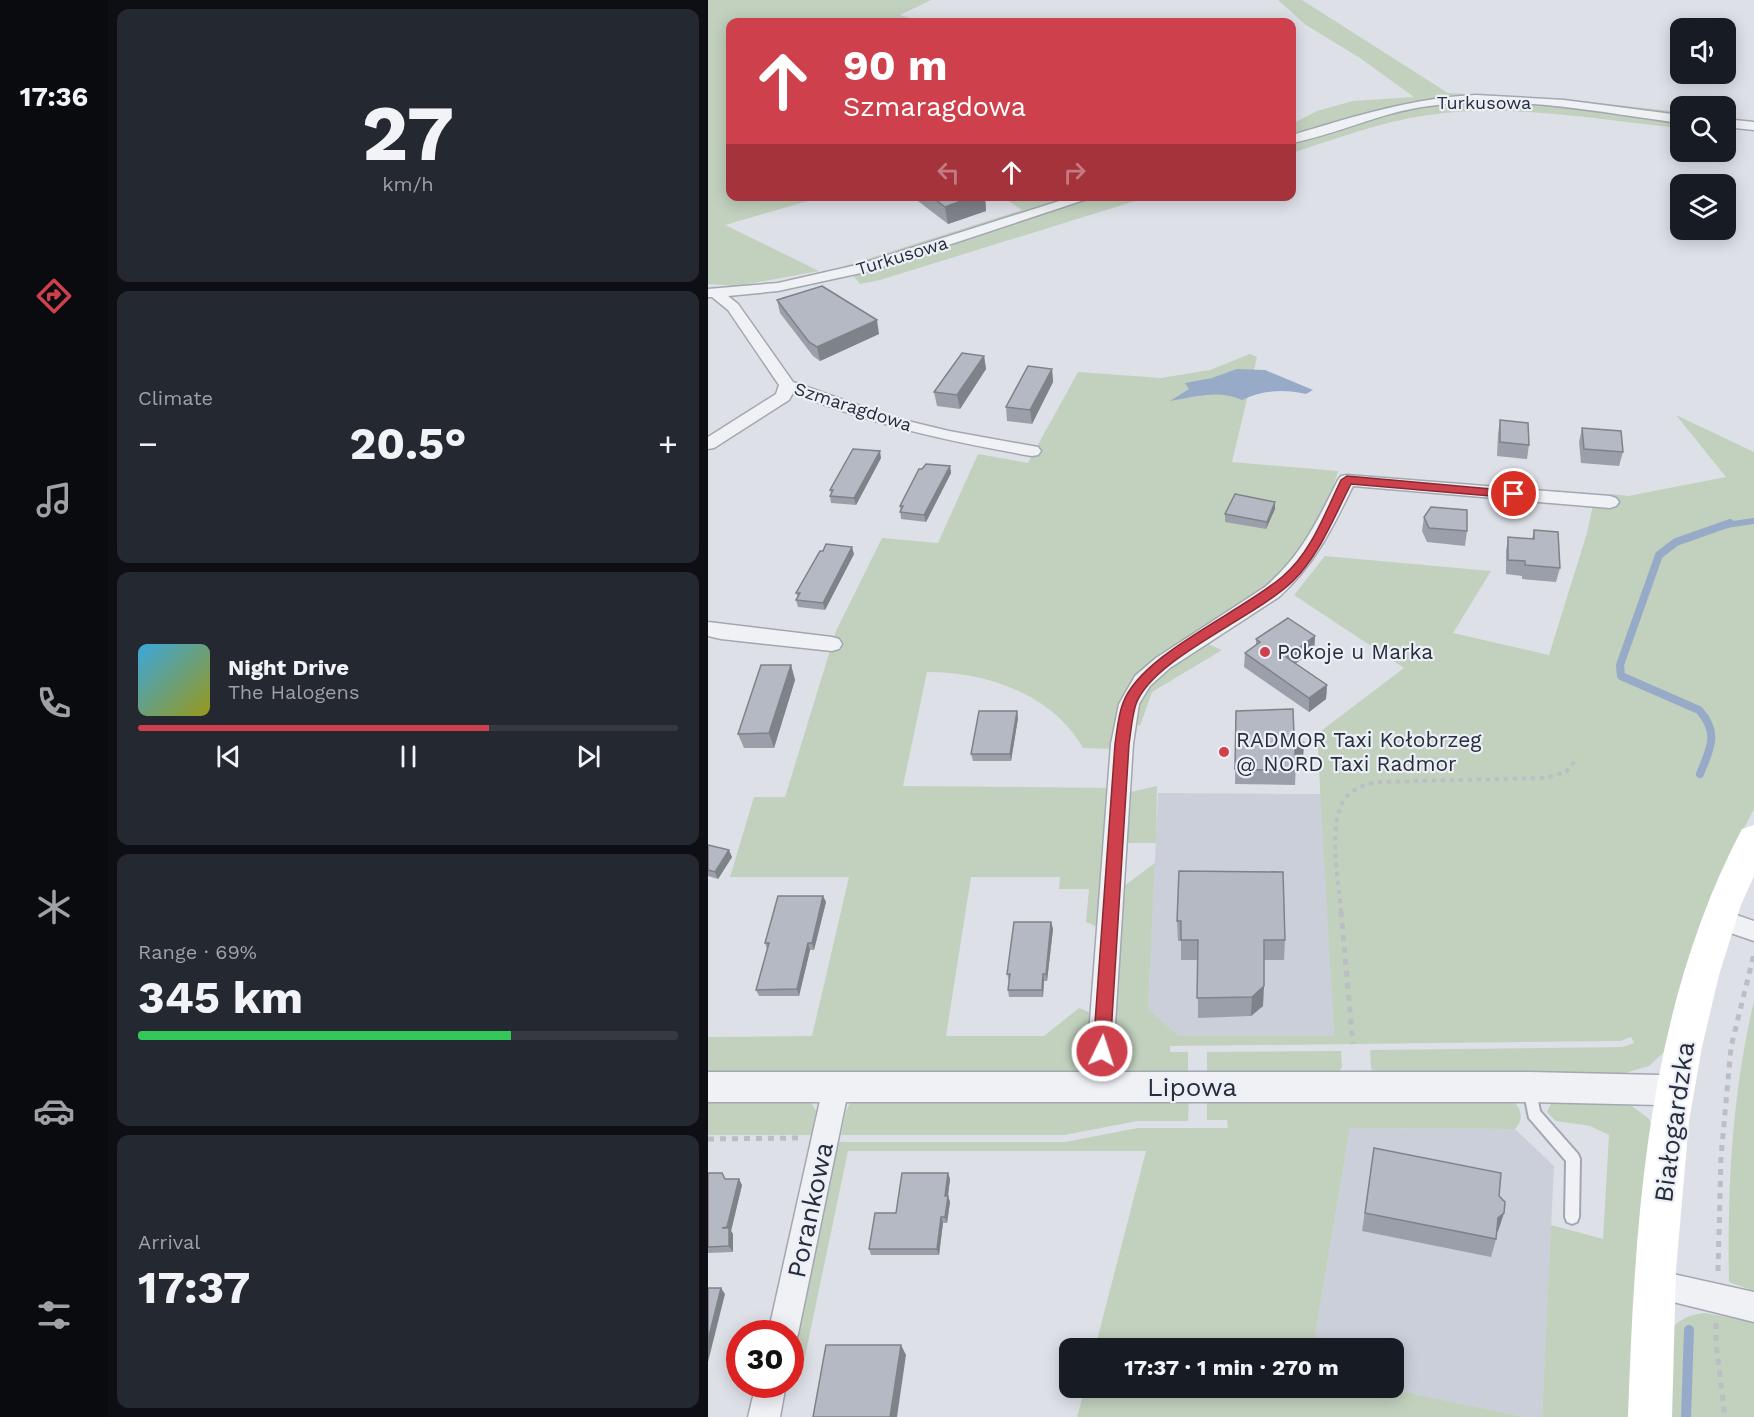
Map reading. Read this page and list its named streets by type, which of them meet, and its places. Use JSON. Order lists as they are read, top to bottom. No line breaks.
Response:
{"streets":{"main road":["Białogardzka"],"street":["Turkusowa","Szmaragdowa","Lipowa","Porankowa"]},"crossings":[["Turkusowa","Szmaragdowa"],["Lipowa","Białogardzka"],["Lipowa","Porankowa"]],"places":["Pokoje u Marka","RADMOR Taxi Kołobrzeg @ NORD Taxi Radmor"],"page":{"tabs":"17:36","tile":[["27","km/h"],"Climate",["Range · 69%","345 km"],["Arrival","17:37"]],"turn":["90 m","Szmaragdowa"],"heat":["−","20.5°","+"],"song":["Night Drive","The Halogens"],"limit":"30","trip":"17:37 · 1 min · 270 m"}}
